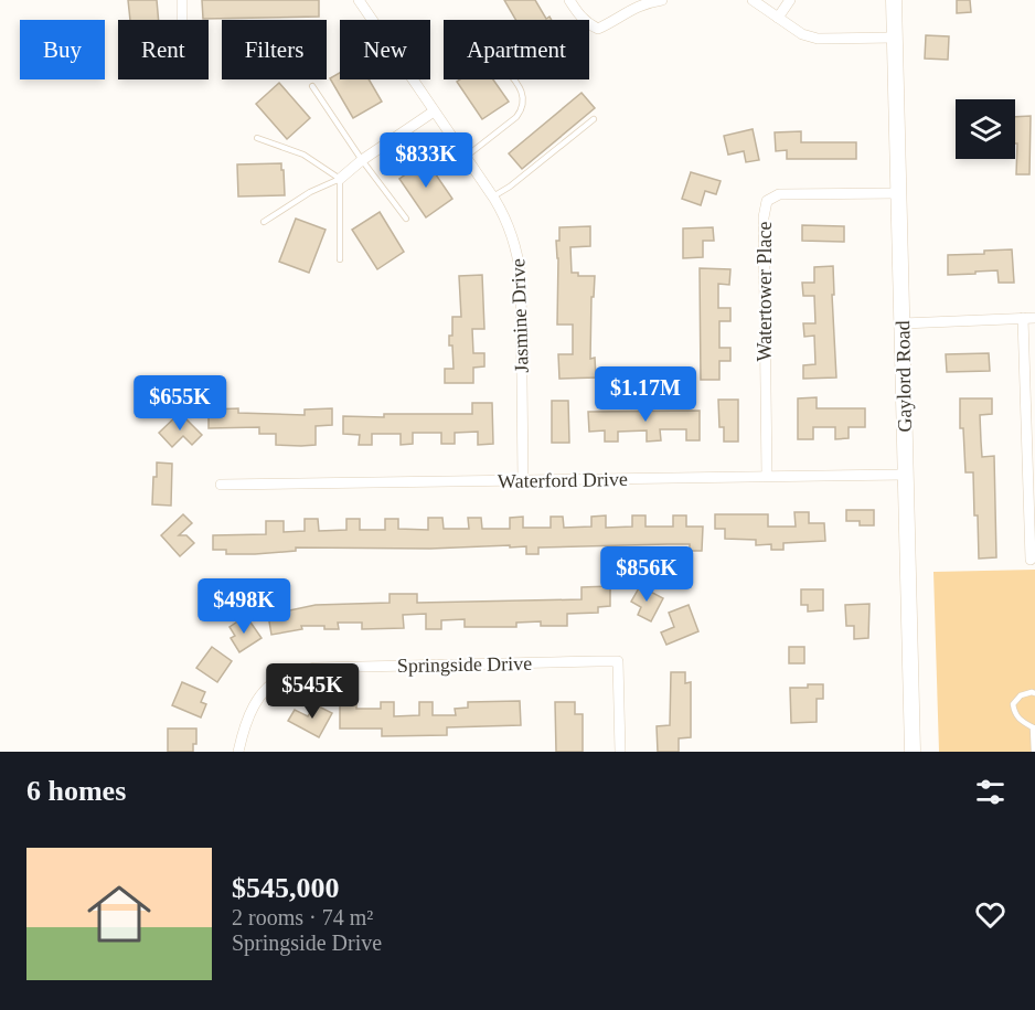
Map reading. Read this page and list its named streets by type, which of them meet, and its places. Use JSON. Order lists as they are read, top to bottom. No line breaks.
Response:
{"streets":{"street":["Watertower Place","Jasmine Drive","Gaylord Road","Waterford Drive","Springside Drive"]},"crossings":[["Watertower Place","Gaylord Road"],["Watertower Place","Waterford Drive"],["Jasmine Drive","Waterford Drive"],["Gaylord Road","Waterford Drive"]],"page":{"chip":["Buy","Rent","Filters","New","Apartment"],"price":["$833K","$1.17M","$655K","$856K","$498K","$545K"],"heading":"6 homes","list":[{"name":"$545,000","note":"2 rooms · 74 m² · Springside Drive"}]}}
